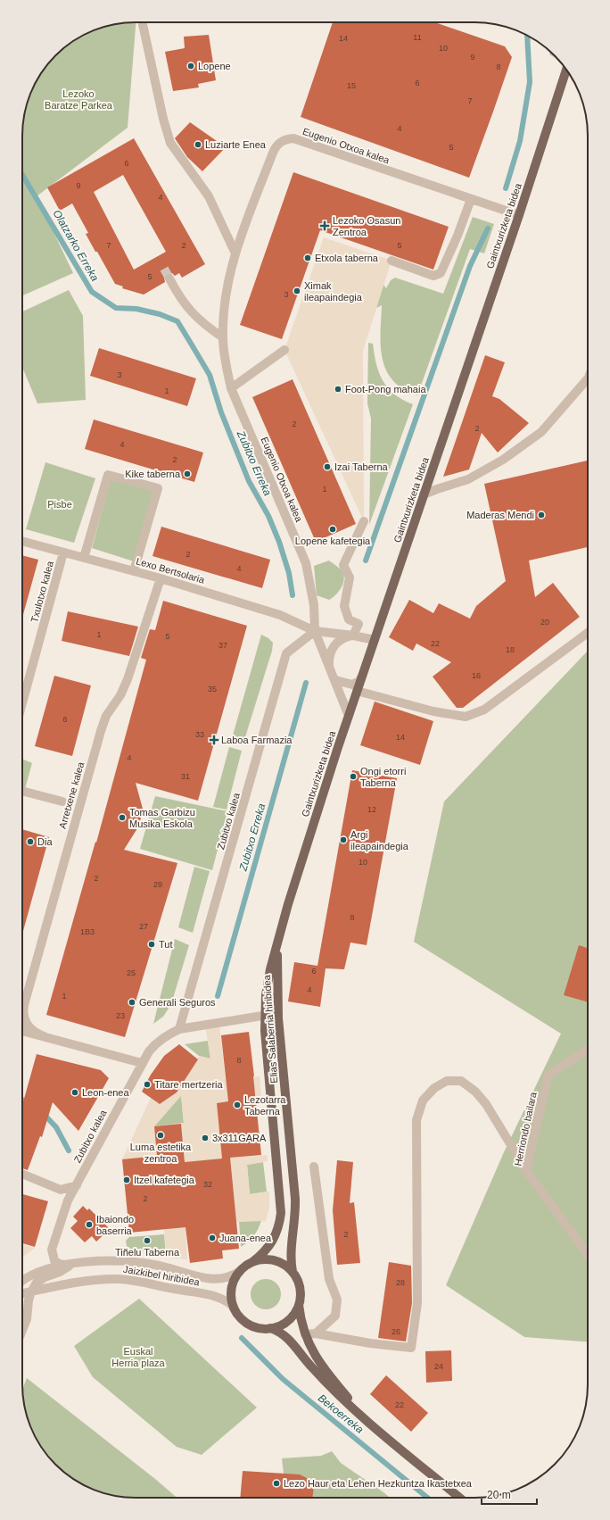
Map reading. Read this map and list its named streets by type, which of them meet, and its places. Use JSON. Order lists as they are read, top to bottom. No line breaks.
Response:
{"streets":{"main road":["Gaintxurizketa bidea","Elias Salaberria hiribidea"],"street":["Eugenio Otxoa kalea","Lexo Bertsolaria","Txulotxo kalea","Arretxene kalea","Zubitxo kalea","Herriondo bailara","Jaizkibel hiribidea"]},"crossings":[["Eugenio Otxoa kalea","Gaintxurizketa bidea"],["Eugenio Otxoa kalea","Lexo Bertsolaria"],["Eugenio Otxoa kalea","Zubitxo kalea"],["Gaintxurizketa bidea","Lexo Bertsolaria"],["Gaintxurizketa bidea","Elias Salaberria hiribidea"],["Lexo Bertsolaria","Txulotxo kalea"],["Lexo Bertsolaria","Arretxene kalea"],["Lexo Bertsolaria","Zubitxo kalea"],["Arretxene kalea","Zubitxo kalea"],["Zubitxo kalea","Elias Salaberria hiribidea"],["Zubitxo kalea","Jaizkibel hiribidea"],["Elias Salaberria hiribidea","Jaizkibel hiribidea"]],"water":["Olatzarko Erreka","Zubitxo Erreka","Bekoerreka"],"parks":["Lezoko Baratze Parkea","Pisbe","Euskal Herria plaza"],"places":{"other":["Lopene","Luziarte Enea","Etxola taberna","Ximak ileapaindegia","Foot-Pong mahaia","Izai Taberna","Kike taberna","Maderas Mendi","Lopene kafetegia","Ongi etorri Taberna","Tomas Garbizu Musika Eskola","Argi ileapaindegia","Dia","Tut","Generali Seguros","Titare mertzeria","Leon-enea","Lezotarra Taberna","Luma estetika zentroa","3x311GARA","Itzel kafetegia","Ibaiondo baserria","Juana-enea","Tiñelu Taberna","Lezo Haur eta Lehen Hezkuntza Ikastetxea"],"health":["Lezoko Osasun Zentroa","Laboa Farmazia"]},"house_numbers":["11","14","10","9","8","6","15","7","4","5","6","9","4","7","2","5","5","3","3","1","2","2","4","2","1","2","4","20","1","5","22","37","18","16","35","6","33","14","4","31","12","10","2","29","8","27","1B3","6","25","4","1","23","8","32","2","2","28","26","24","22"],"scale_bar":"20 m"}
